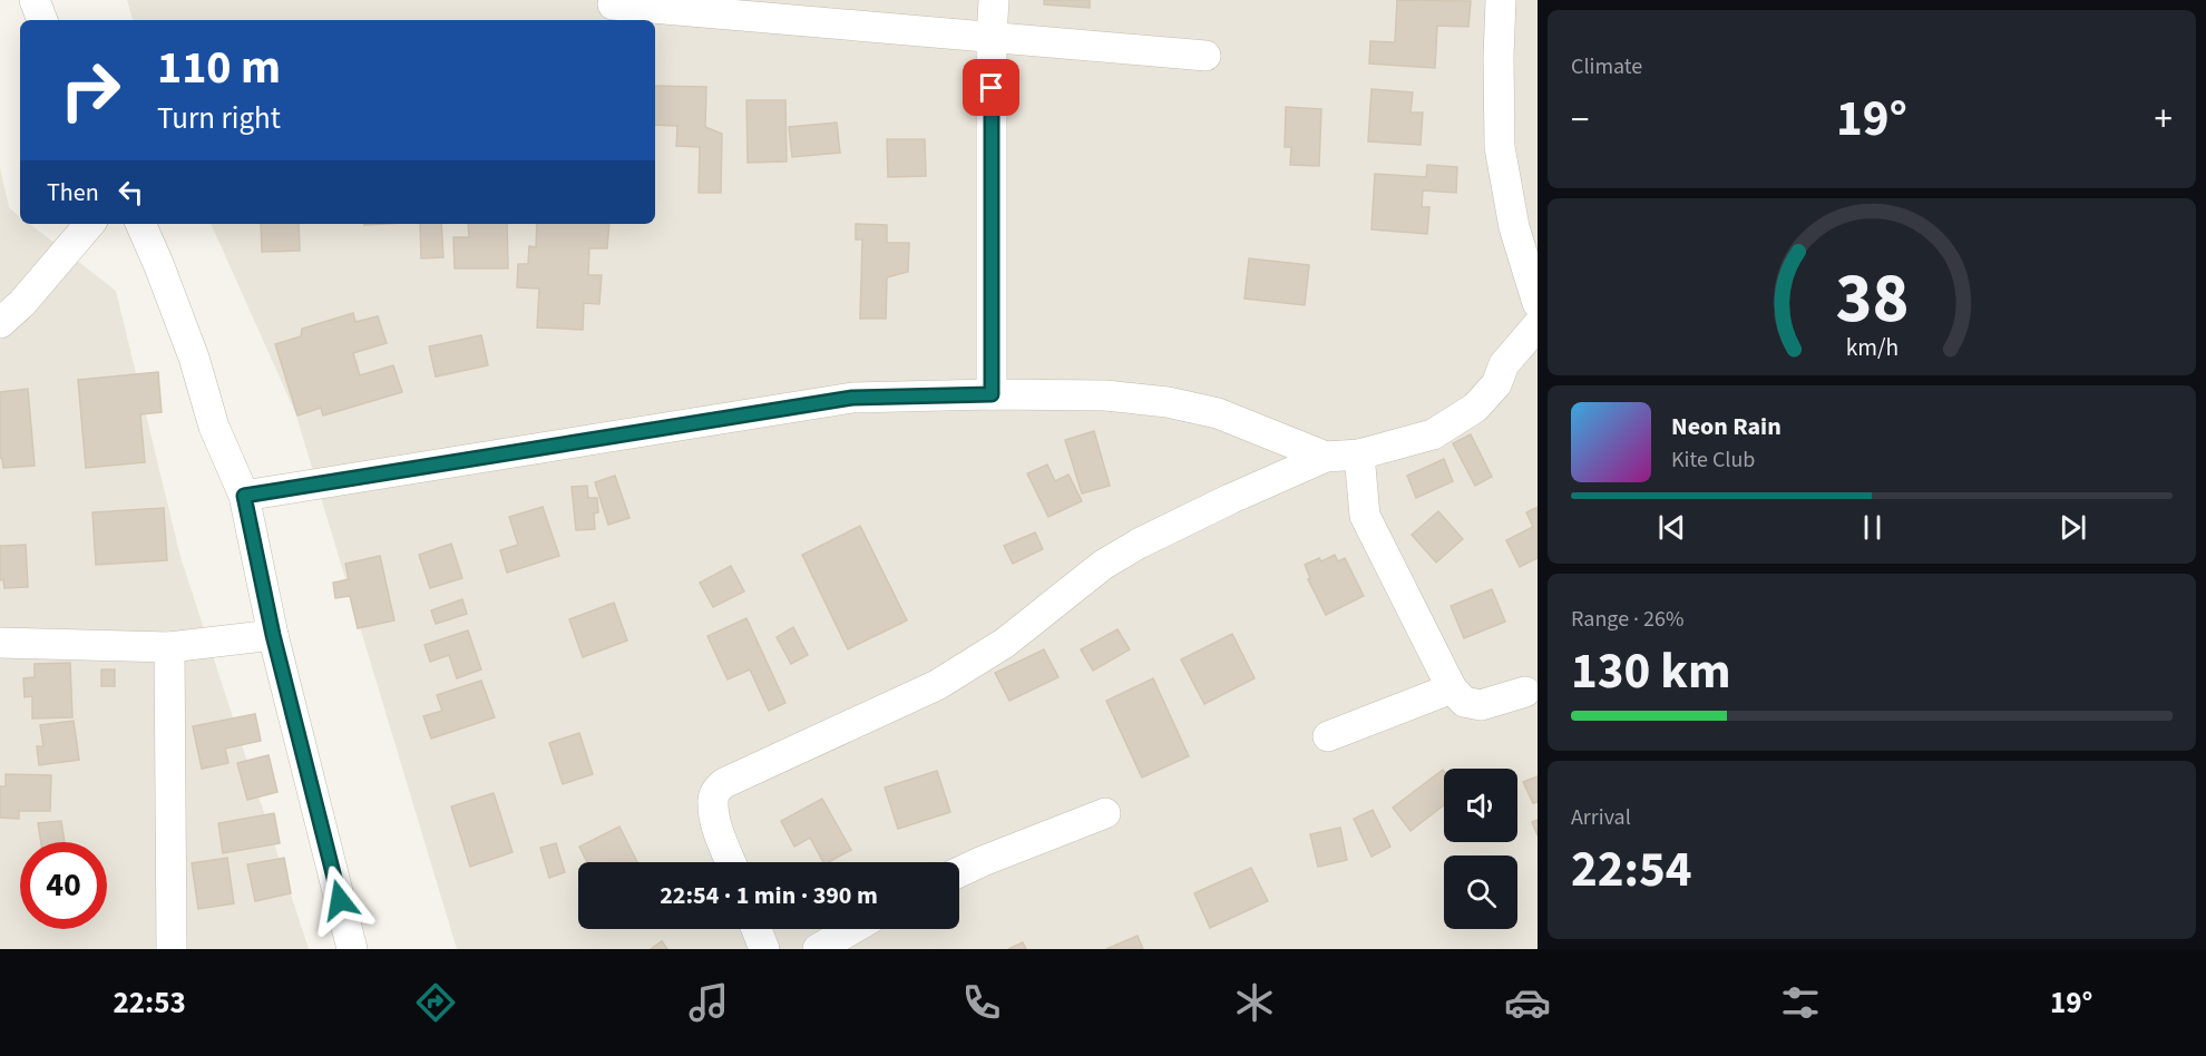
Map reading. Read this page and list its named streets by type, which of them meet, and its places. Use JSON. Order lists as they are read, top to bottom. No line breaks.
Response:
{"page":{"tile":["Climate",["Range · 26%","130 km"],["Arrival","22:54"]],"turn":["110 m","Turn right"],"heat":["−","19°","+"],"then":"Then","song":["Neon Rain","Kite Club"],"limit":"40","trip":"22:54 · 1 min · 390 m","tabs":["22:53","19°"],"gauge":["38","km/h"]}}
